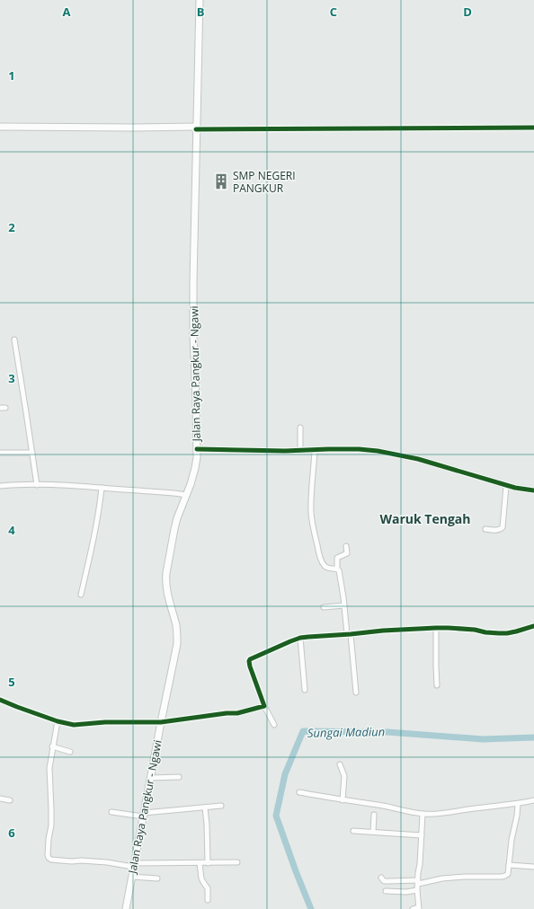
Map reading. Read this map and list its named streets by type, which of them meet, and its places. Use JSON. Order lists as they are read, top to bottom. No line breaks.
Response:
{"streets":{"main road":["Jalan Raya Pangkur - Ngawi"]},"districts":["Waruk Tengah"],"water":["Sungai Madiun"],"places":{"building":["SMP NEGERI PANGKUR"]},"grid":{"columns":["A","B","C","D"],"rows":["1","2","3","4","5","6"]}}
